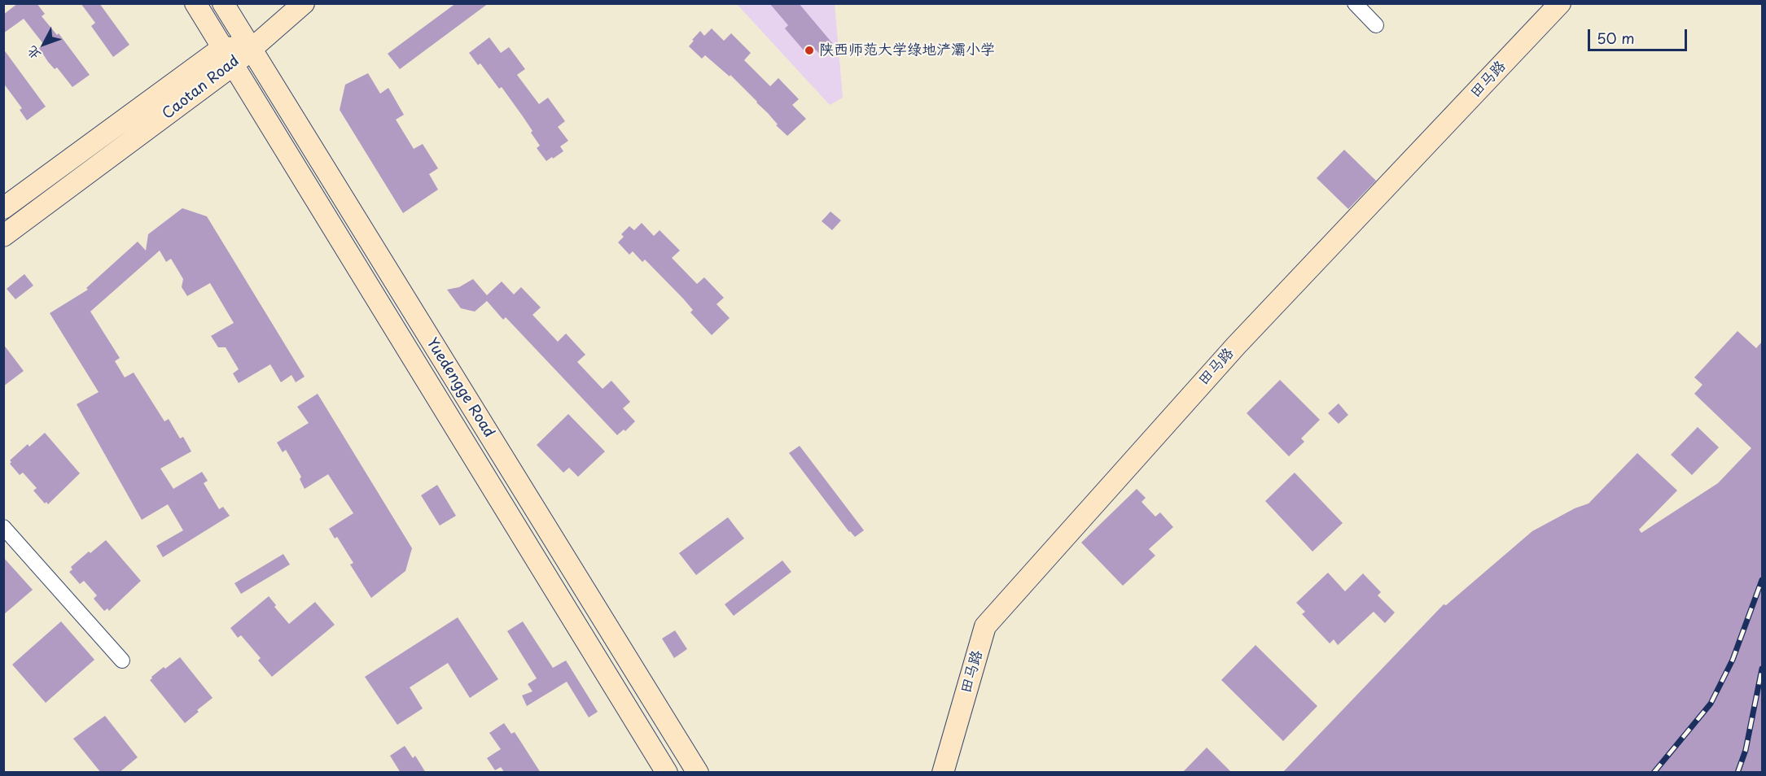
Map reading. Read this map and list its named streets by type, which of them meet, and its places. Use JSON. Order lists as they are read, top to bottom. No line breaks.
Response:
{"streets":{"main road":["田马路","Caotan Road","Yuedengge Road"]},"crossings":[["Caotan Road","Yuedengge Road"]],"places":["陕西师范大学绿地浐灞小学"],"scale_bar":"50 m","north":"bottom left"}
